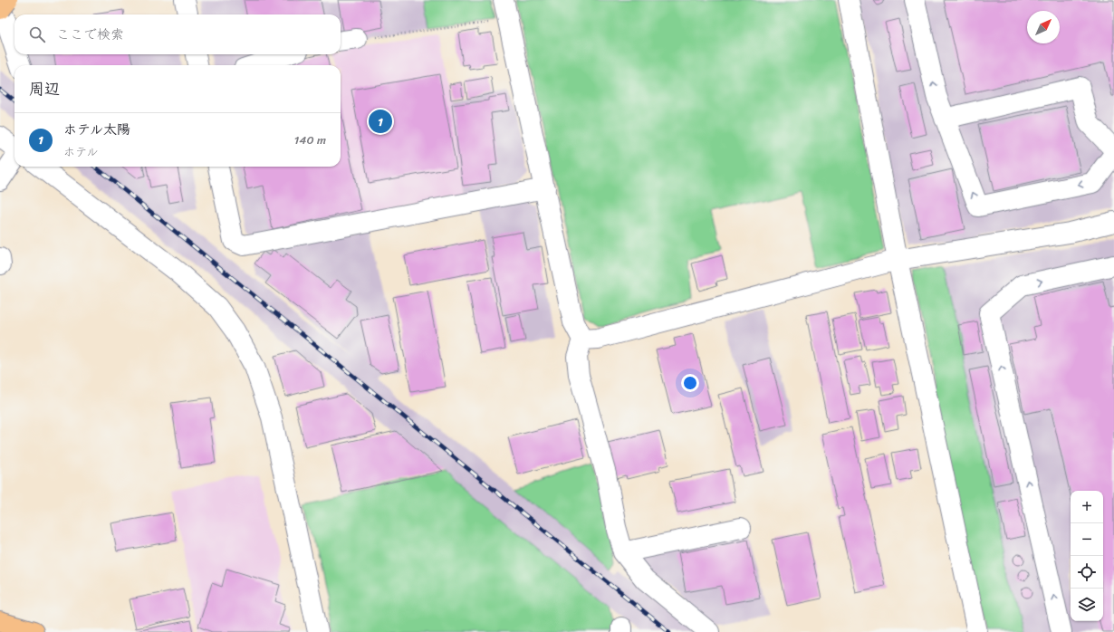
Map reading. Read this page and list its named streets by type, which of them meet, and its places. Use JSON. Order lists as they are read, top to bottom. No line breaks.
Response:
{"north":"top right","page":{"search":"ここで検索","heading":"周辺","pins":"1","list":[{"mark":"1","name":"ホテル太陽","note":"ホテル","value":"140 m"}],"map_buttons":["+","−"]}}
